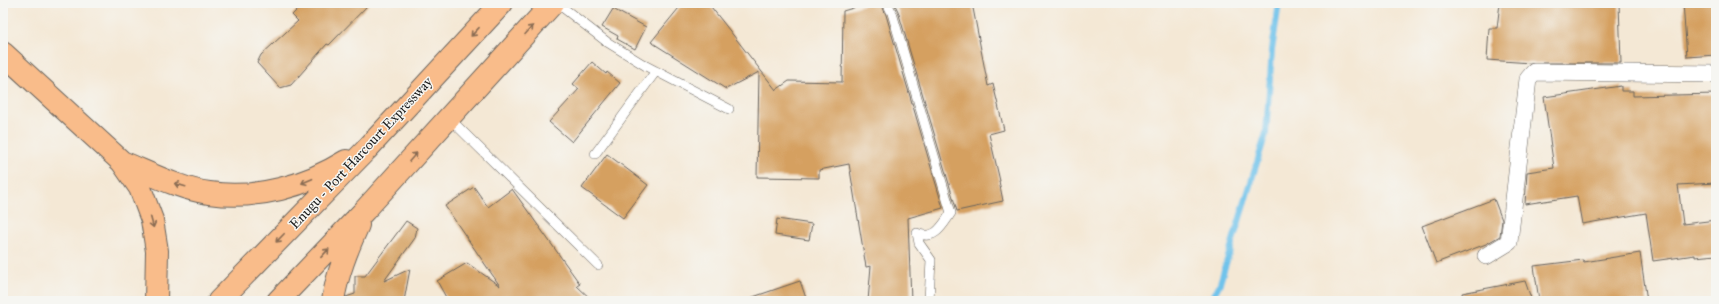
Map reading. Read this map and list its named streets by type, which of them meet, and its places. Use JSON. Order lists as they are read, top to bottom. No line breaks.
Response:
{"streets":{"highway":["Enugu - Port Harcourt Expressway"]}}
